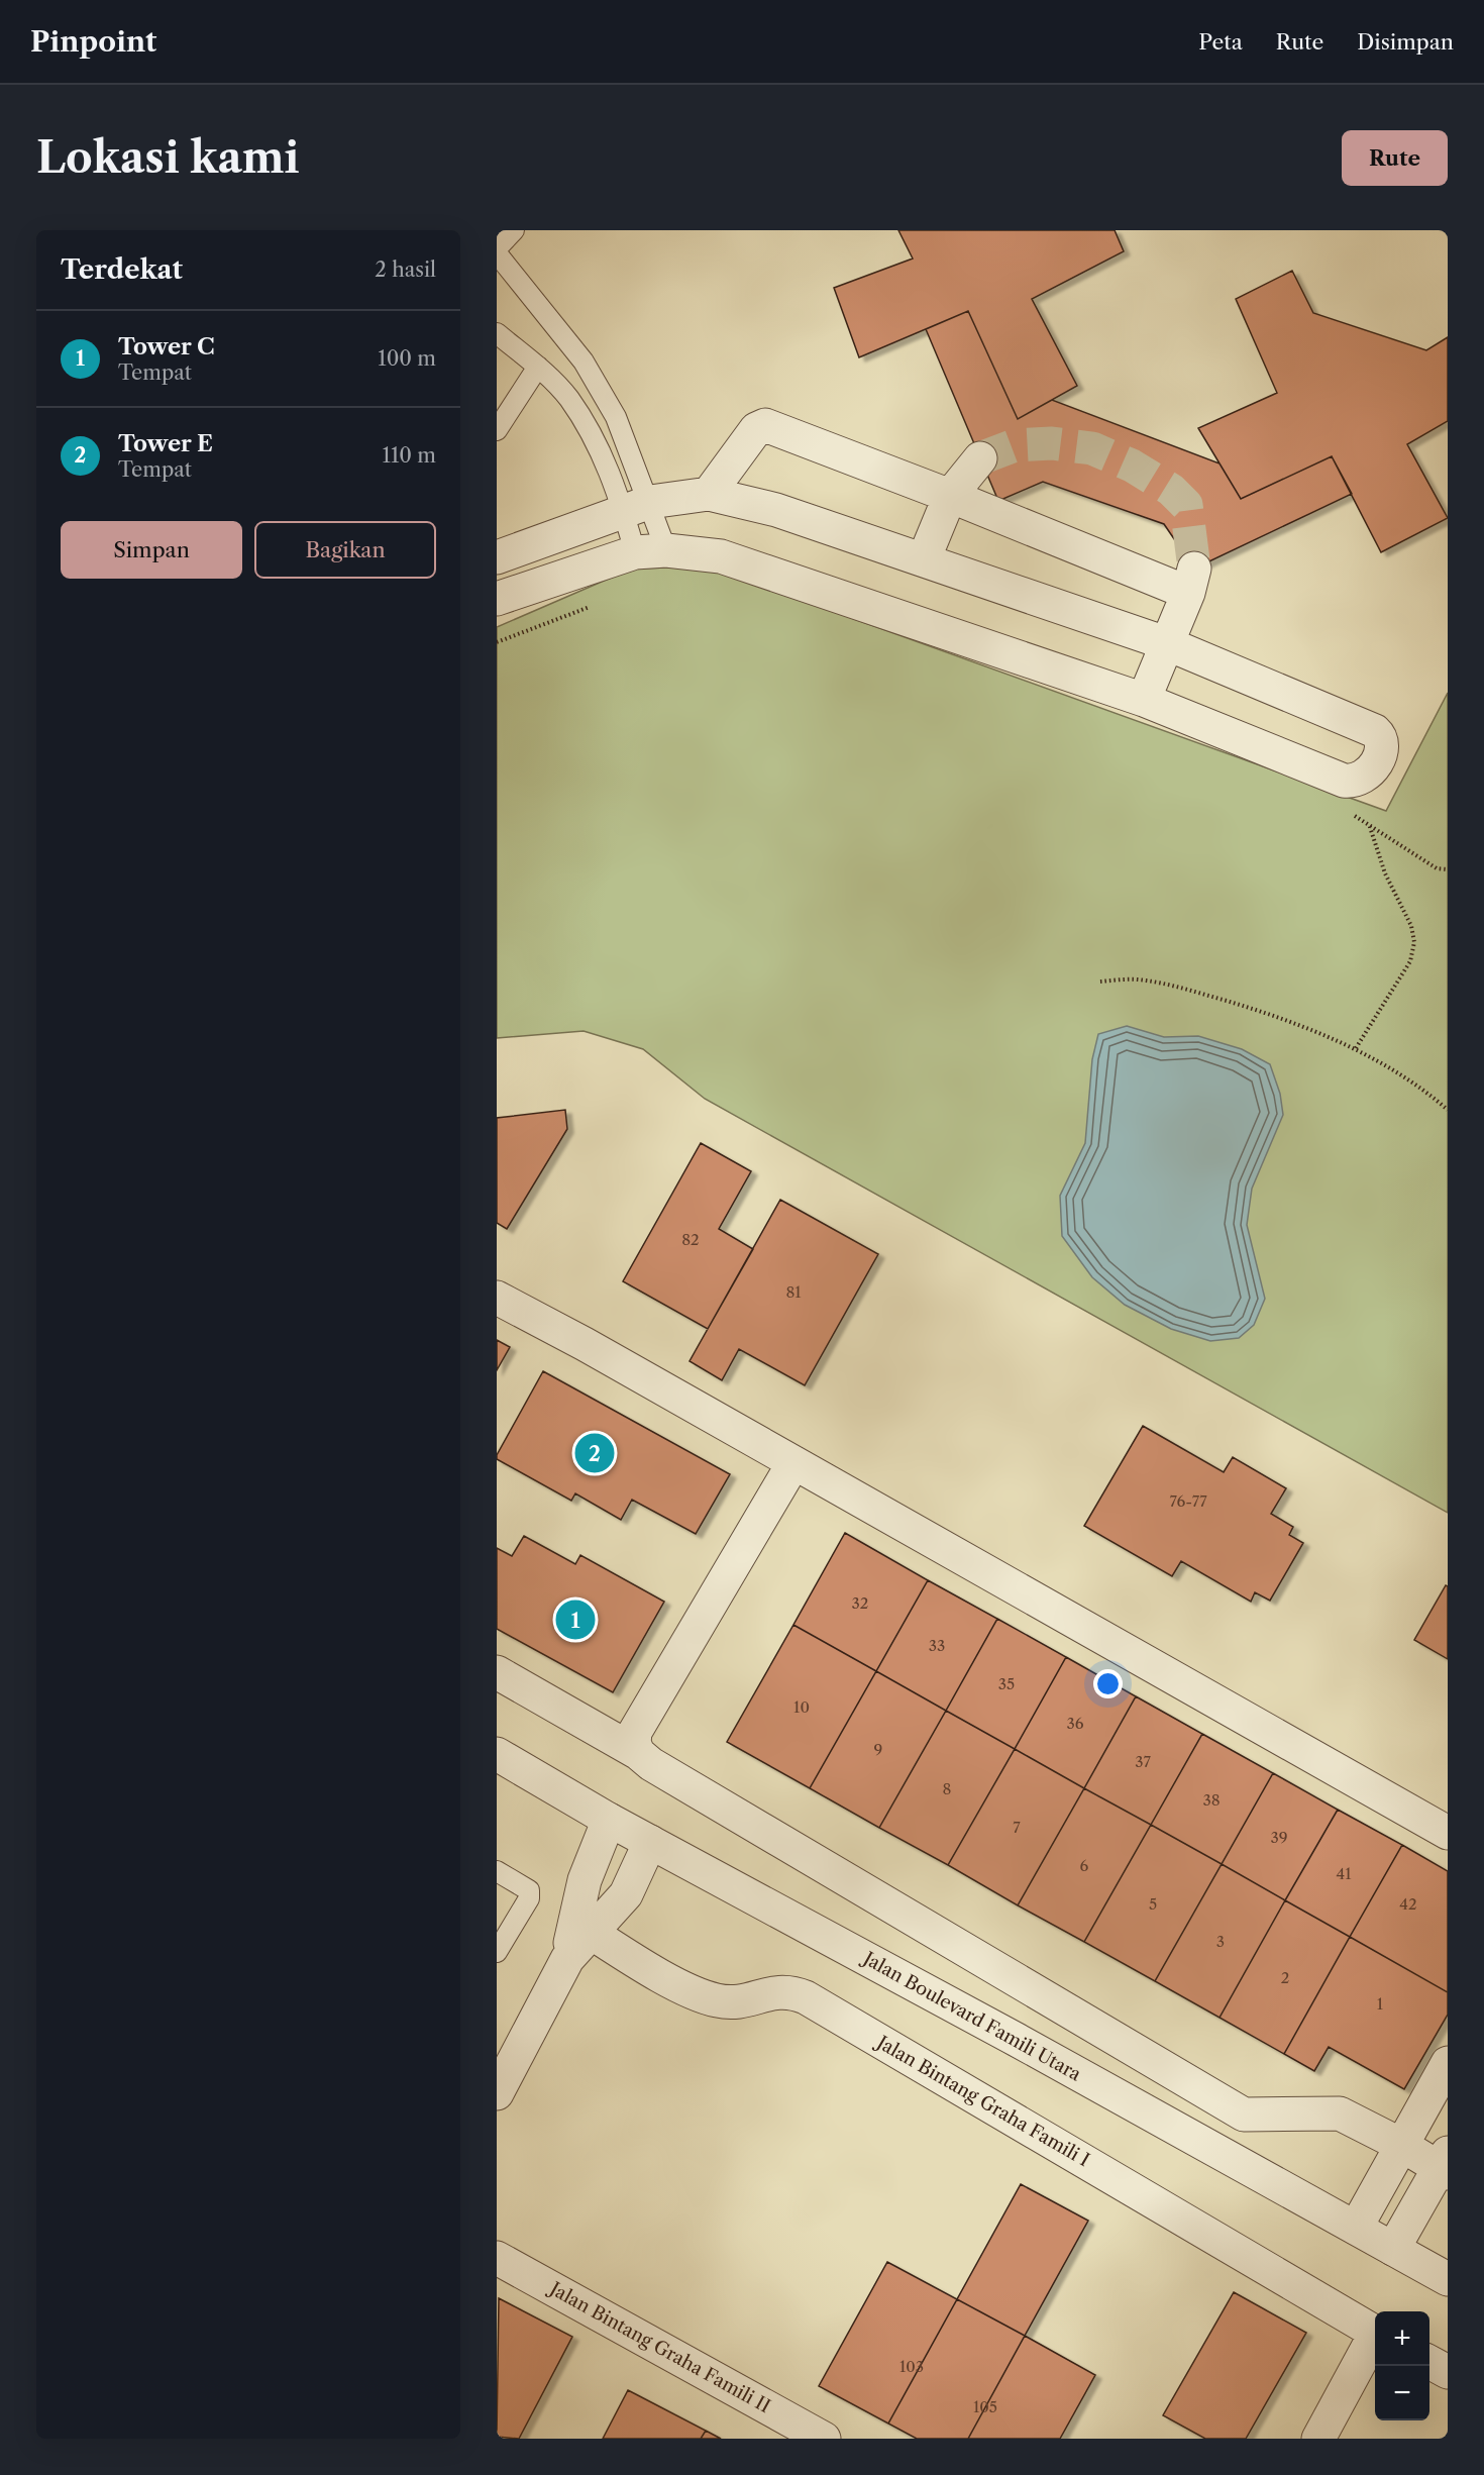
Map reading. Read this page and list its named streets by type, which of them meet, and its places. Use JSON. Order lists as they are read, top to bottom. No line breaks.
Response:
{"streets":{"street":["Jalan Boulevard Famili Utara","Jalan Bintang Graha Famili I","Jalan Bintang Graha Famili II"]},"house_numbers":["82","81","76-77","32","33","35","10","36","9","37","8","38","7","39","6","41","5","42","3","2","1","103","105"],"page":{"header":"Pinpoint","nav":["Peta","Rute","Disimpan"],"buttons":["Rute",["Simpan","Bagikan"]],"title":"Lokasi kami","heading":["Terdekat","2 hasil"],"list":[{"mark":"1","name":"Tower C","note":"Tempat","value":"100 m"},{"mark":"2","name":"Tower E","note":"Tempat","value":"110 m"}],"pins":["2","1"],"map_buttons":["+","−"]}}
